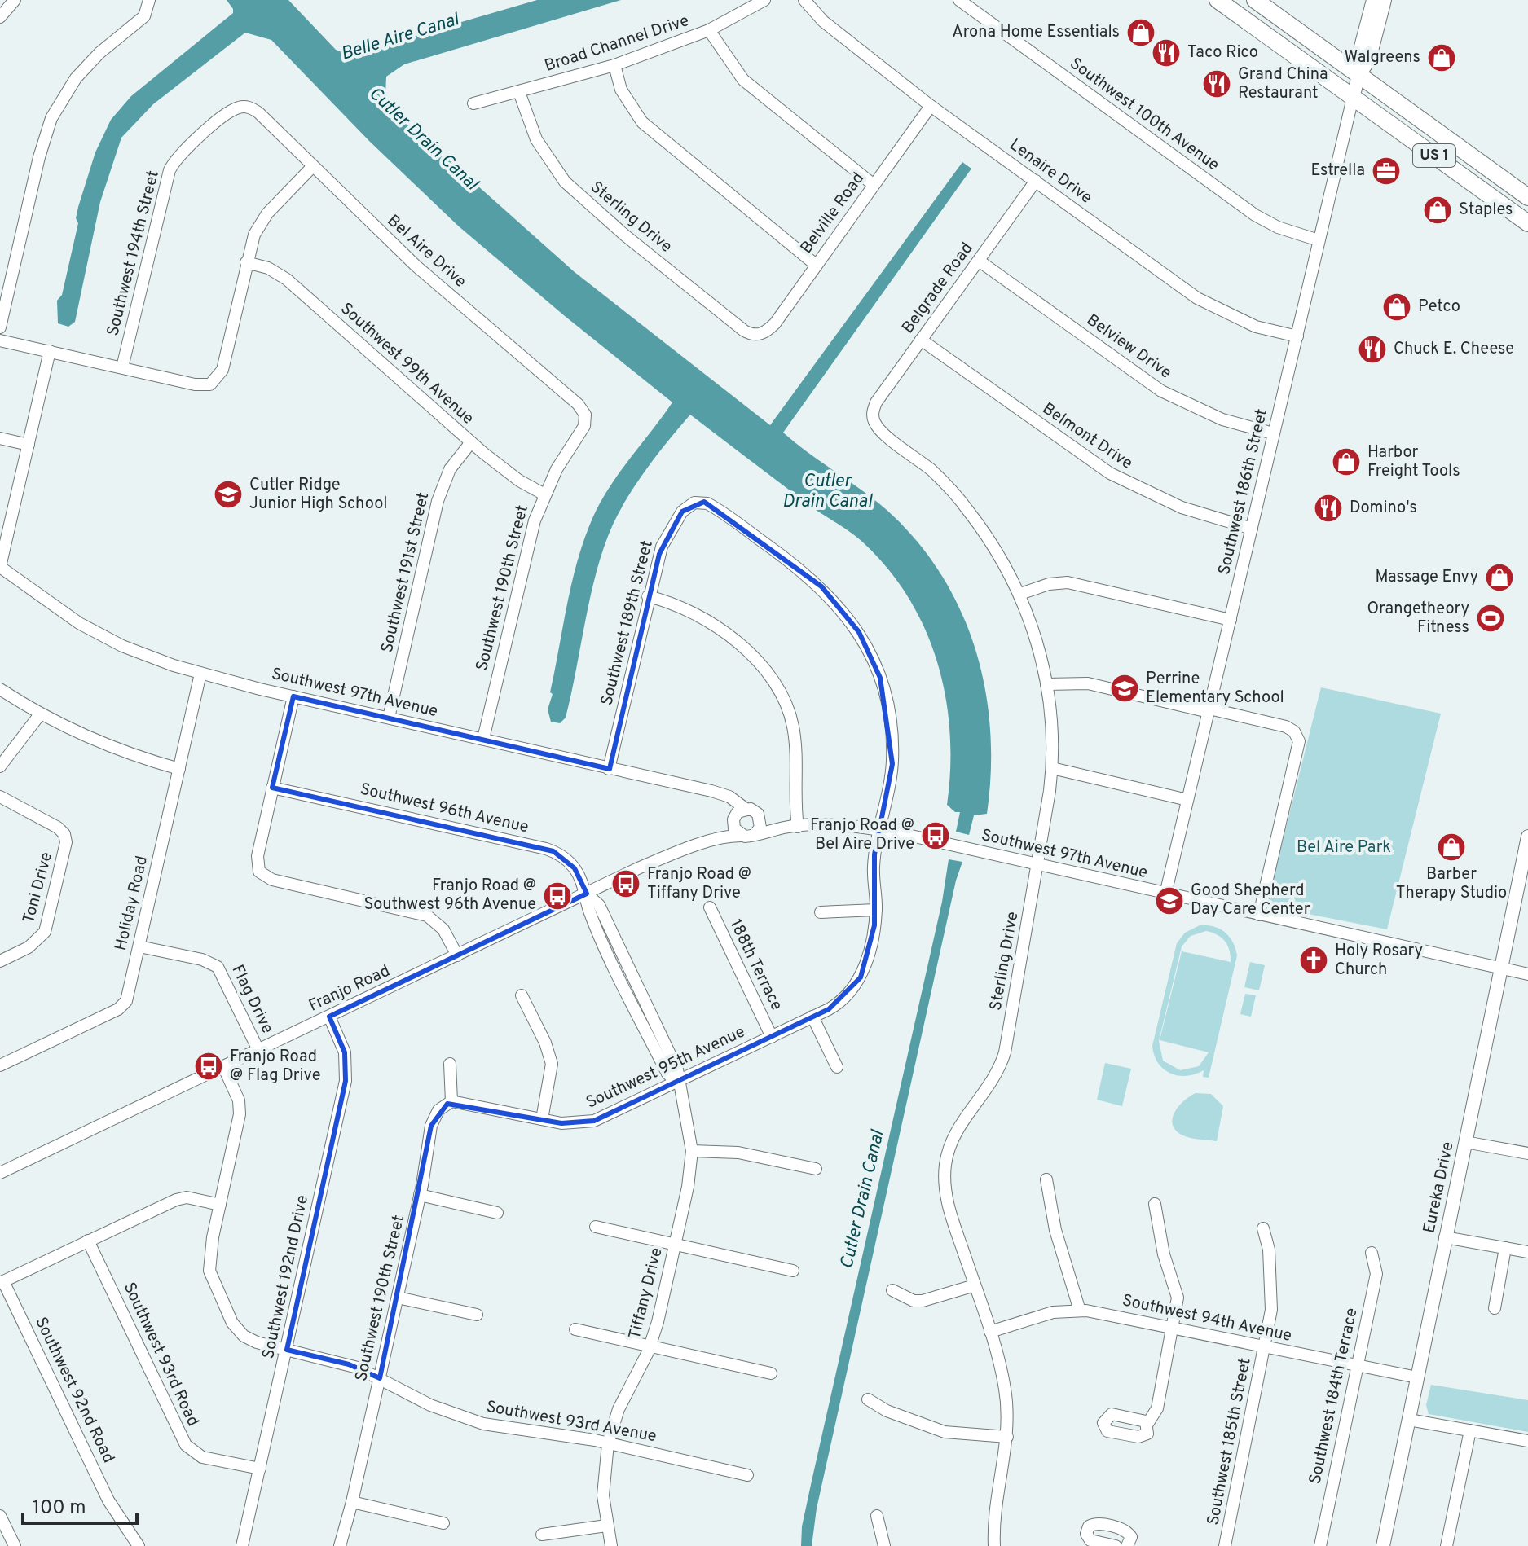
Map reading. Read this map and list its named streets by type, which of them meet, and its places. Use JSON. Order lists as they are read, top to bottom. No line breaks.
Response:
{"streets":{"highway":["US 1"],"main road":["Eureka Drive"],"street":["Broad Channel Drive","Southwest 100th Avenue","Lenaire Drive","Belville Road","Sterling Drive","Bel Aire Drive","Southwest 194th Street","Belgrade Road","Belview Drive","Southwest 99th Avenue","Belmont Drive","Southwest 186th Street","Southwest 191st Street","Southwest 190th Street","Southwest 189th Street","Southwest 97th Avenue","Southwest 96th Avenue","Toni Drive","Holiday Road","188th Terrace","Franjo Road","Flag Drive","Southwest 95th Avenue","Southwest 192nd Drive","Tiffany Drive","Southwest 94th Avenue","Southwest 93rd Road","Southwest 92nd Road","Southwest 184th Terrace","Southwest 93rd Avenue","Southwest 185th Street"]},"crossings":[["Broad Channel Drive","Sterling Drive"],["Southwest 100th Avenue","Southwest 186th Street"],["US 1","Southwest 186th Street"],["Lenaire Drive","Belville Road"],["Lenaire Drive","Belgrade Road"],["Lenaire Drive","Southwest 186th Street"],["Belville Road","Sterling Drive"],["Sterling Drive","Belgrade Road"],["Sterling Drive","Southwest 97th Avenue"],["Sterling Drive","Southwest 94th Avenue"],["Bel Aire Drive","Southwest 194th Street"],["Bel Aire Drive","Southwest 190th Street"],["Belgrade Road","Belview Drive"],["Belgrade Road","Belmont Drive"],["Belview Drive","Southwest 186th Street"],["Southwest 99th Avenue","Southwest 191st Street"],["Southwest 99th Avenue","Southwest 190th Street"],["Belmont Drive","Southwest 186th Street"],["Southwest 186th Street","Southwest 97th Avenue"],["Southwest 191st Street","Southwest 97th Avenue"],["Southwest 190th Street","Southwest 97th Avenue"],["Southwest 190th Street","Southwest 95th Avenue"],["Southwest 190th Street","Southwest 93rd Avenue"],["Southwest 189th Street","Southwest 97th Avenue"],["Southwest 189th Street","Southwest 95th Avenue"],["Southwest 97th Avenue","Holiday Road"],["Southwest 97th Avenue","Franjo Road"],["Southwest 97th Avenue","Southwest 95th Avenue"],["Southwest 97th Avenue","Eureka Drive"],["Southwest 96th Avenue","Franjo Road"],["Southwest 96th Avenue","Tiffany Drive"],["Holiday Road","Flag Drive"],["188th Terrace","Southwest 95th Avenue"],["Franjo Road","Flag Drive"],["Franjo Road","Southwest 192nd Drive"],["Franjo Road","Tiffany Drive"],["Southwest 95th Avenue","Tiffany Drive"],["Eureka Drive","Southwest 94th Avenue"],["Southwest 192nd Drive","Southwest 93rd Road"],["Southwest 192nd Drive","Southwest 93rd Avenue"],["Tiffany Drive","Southwest 93rd Avenue"],["Southwest 94th Avenue","Southwest 184th Terrace"],["Southwest 94th Avenue","Southwest 185th Street"]],"water":["Belle Aire Canal","Cutler Drain Canal"],"parks":["Bel Aire Park"],"places":{"shop":["Arona Home Essentials","Walgreens","Staples","Petco","Harbor Freight Tools","Massage Envy","Barber Therapy Studio"],"restaurant":["Taco Rico","Grand China Restaurant","Chuck E. Cheese","Domino's"],"office":["Estrella"],"school or university":["Cutler Ridge Junior High School","Perrine Elementary School","Good Shepherd Day Care Center"],"sports":["Orangetheory Fitness"],"bus stop":["Franjo Road @ Bel Aire Drive","Franjo Road @ Tiffany Drive","Franjo Road @ Southwest 96th Avenue","Franjo Road @ Flag Drive"],"church":["Holy Rosary Church"]},"scale_bar":"100 m"}
